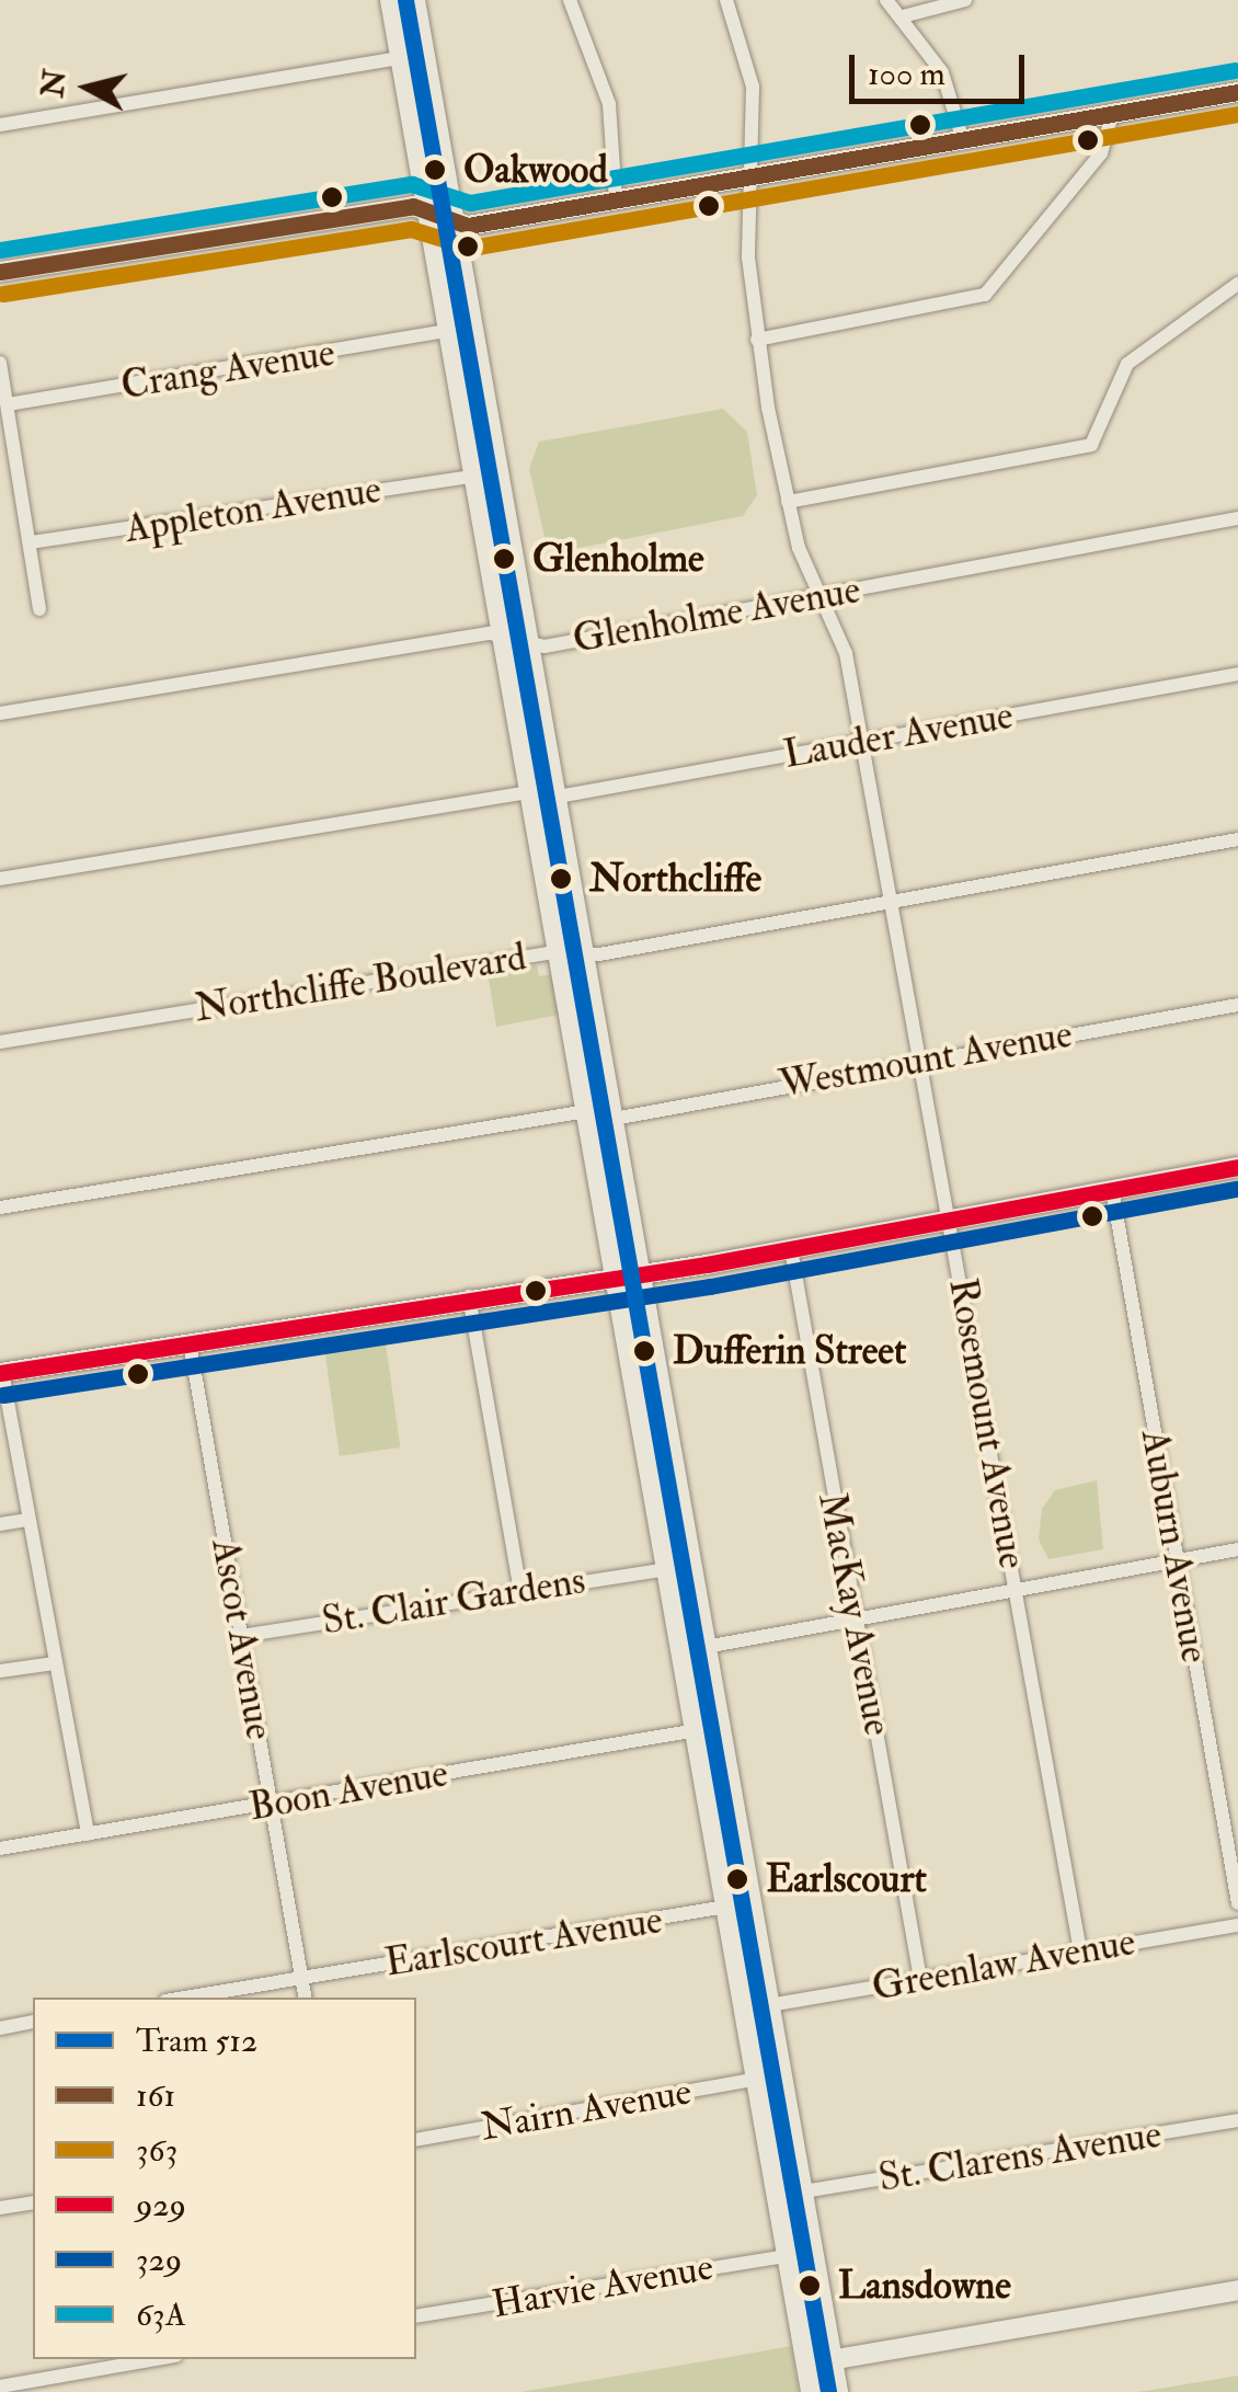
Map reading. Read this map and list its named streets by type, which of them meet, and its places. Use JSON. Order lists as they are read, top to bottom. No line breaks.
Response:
{"streets":{"street":["Crang Avenue","Appleton Avenue","Glenholme Avenue","Lauder Avenue","Northcliffe Boulevard","Westmount Avenue","Rosemount Avenue","Auburn Avenue","St. Clair Gardens","MacKay Avenue","Ascot Avenue","Boon Avenue","Earlscourt Avenue","Greenlaw Avenue","Nairn Avenue","St. Clarens Avenue","Harvie Avenue"]},"crossings":[["Glenholme Avenue","Rosemount Avenue"],["Lauder Avenue","Rosemount Avenue"],["Northcliffe Boulevard","Rosemount Avenue"],["Westmount Avenue","Rosemount Avenue"],["Rosemount Avenue","Greenlaw Avenue"],["St. Clair Gardens","Ascot Avenue"],["MacKay Avenue","Greenlaw Avenue"],["Ascot Avenue","Boon Avenue"],["Ascot Avenue","Earlscourt Avenue"]],"places":["Oakwood","Glenholme","Northcliffe","Dufferin Street","Earlscourt","Lansdowne"],"lines":["tram line 512","transit line 63A","transit line 161","transit line 363","transit line 929","transit line 329"],"legend":["Tram 512","161","363","929","329","63A"],"scale_bar":"100 m","north":"left"}
